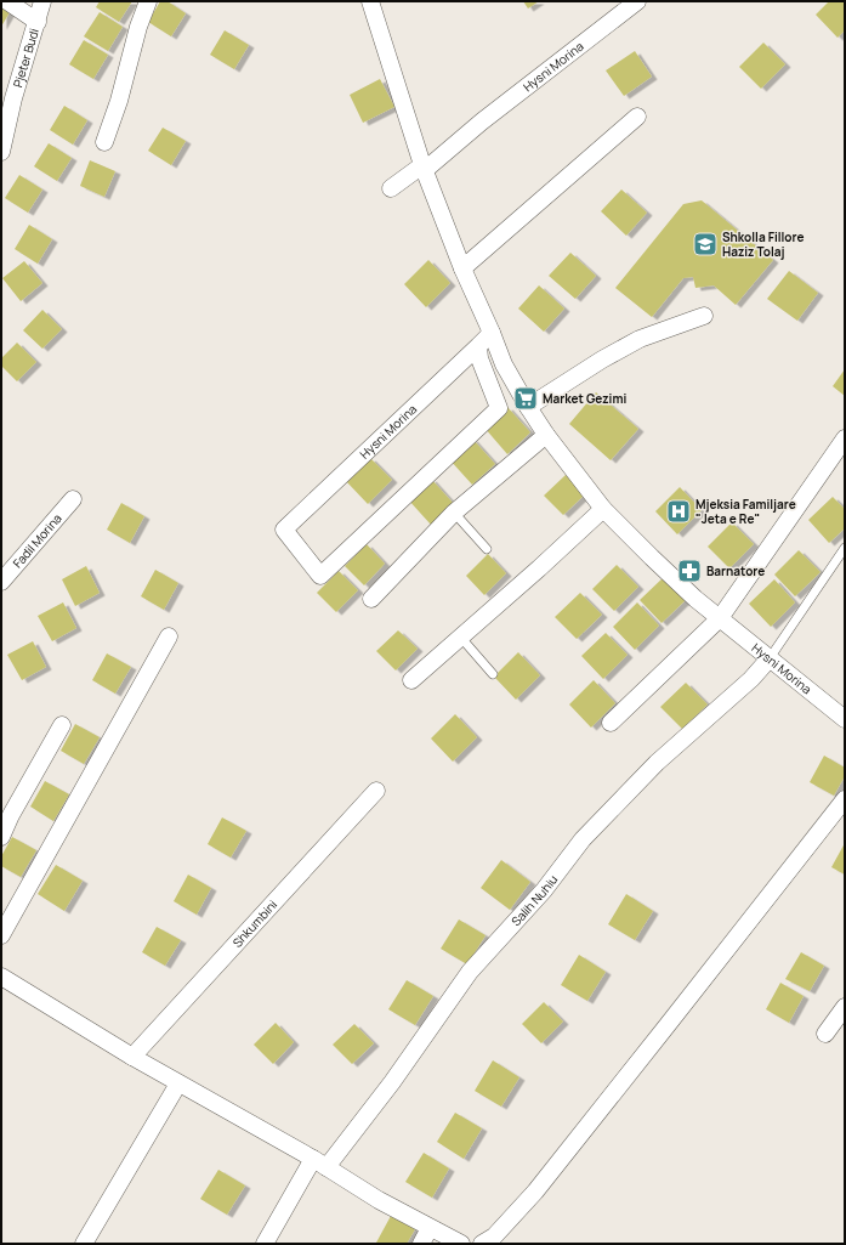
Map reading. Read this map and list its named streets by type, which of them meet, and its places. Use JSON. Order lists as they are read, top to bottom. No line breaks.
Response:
{"streets":{"street":["Pjeter Budi","Hysni Morina","Fadil Morina","Salih Nuhiu","Shkumbini"]},"crossings":[["Hysni Morina","Salih Nuhiu"]],"places":{"school or university":["Shkolla Fillore Haziz Tolaj"],"supermarket":["Market Gezimi"],"hospital":["Mjeksia Familjare \"Jeta e Re\""],"pharmacy":["Barnatore"]}}
